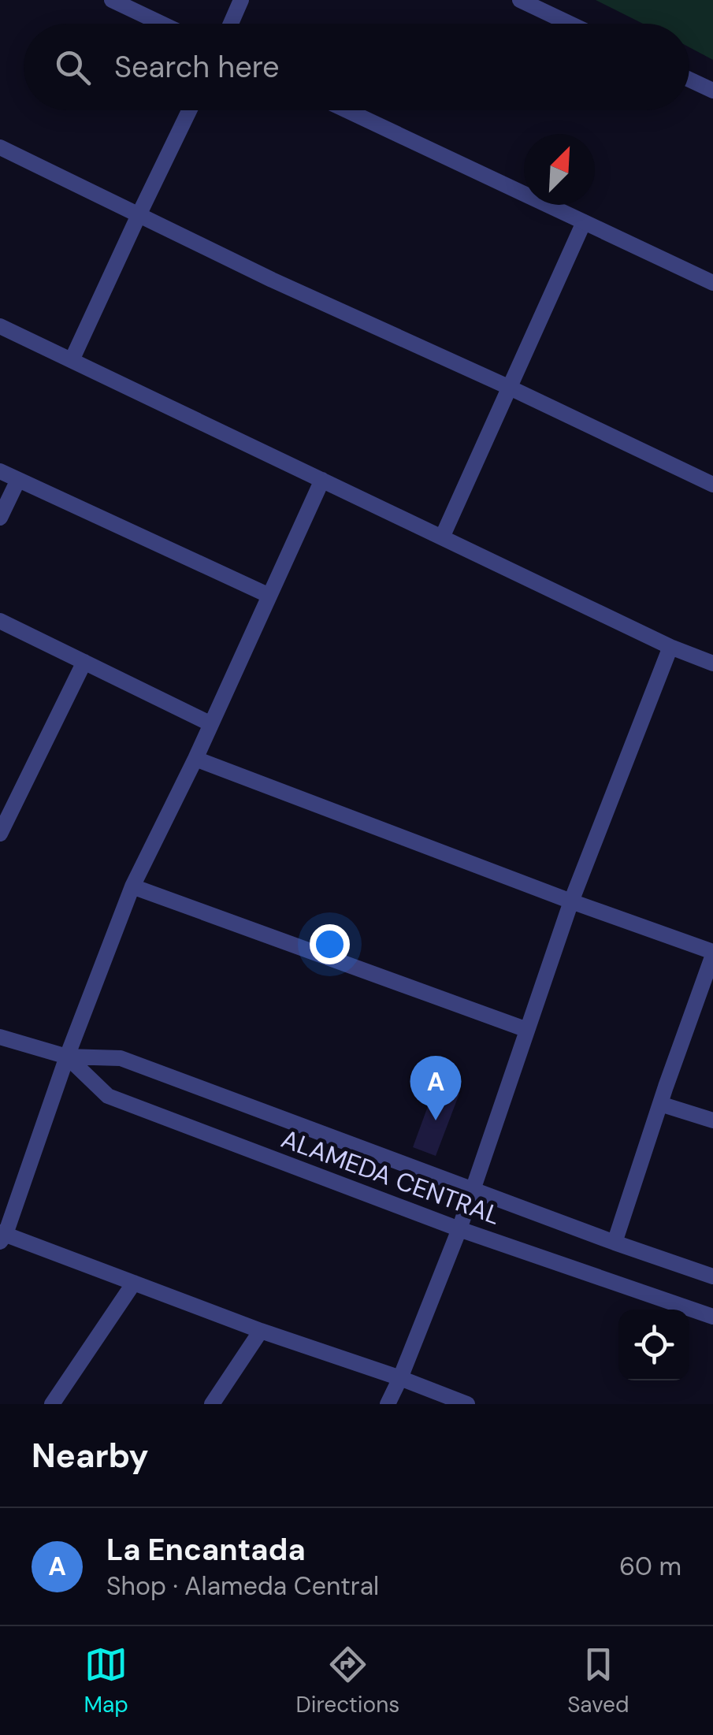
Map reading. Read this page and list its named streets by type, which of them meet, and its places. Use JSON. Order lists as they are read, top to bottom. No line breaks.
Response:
{"streets":{"street":["ALAMEDA CENTRAL"]},"north":"top right","page":{"search":"Search here","pins":"A","heading":"Nearby","list":[{"mark":"A","name":"La Encantada","note":"Shop · Alameda Central","value":"60 m"}],"nav":["Map","Directions","Saved"]}}
